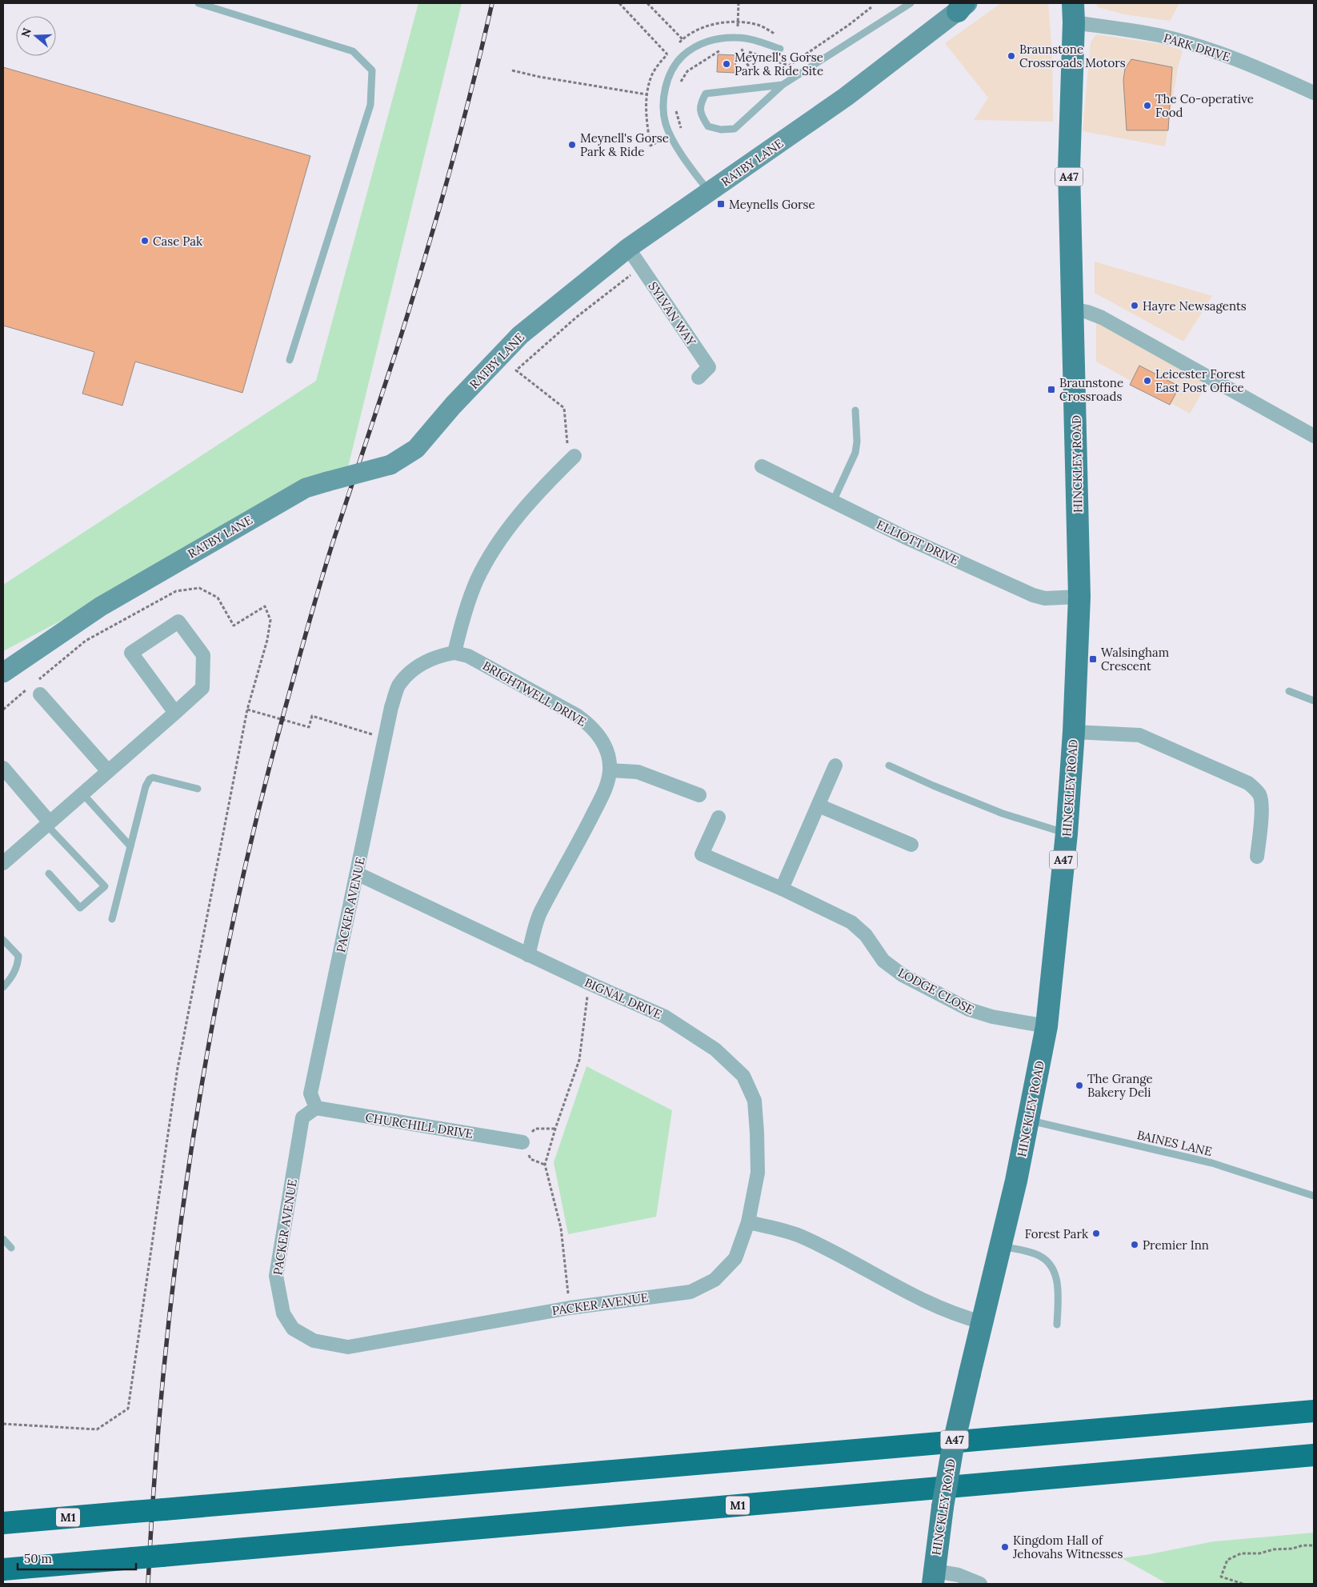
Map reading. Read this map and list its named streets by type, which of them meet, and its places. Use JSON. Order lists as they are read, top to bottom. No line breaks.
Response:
{"streets":{"highway":["M1"],"main road":["RATBY LANE","A47","HINCKLEY ROAD"],"street":["PARK DRIVE","SYLVAN WAY","ELLIOTT DRIVE","BRIGHTWELL DRIVE","PACKER AVENUE","LODGE CLOSE","BIGNAL DRIVE","CHURCHILL DRIVE"],"lane":["BAINES LANE"]},"crossings":[["PARK DRIVE","HINCKLEY ROAD"],["RATBY LANE","SYLVAN WAY"],["HINCKLEY ROAD","ELLIOTT DRIVE"],["HINCKLEY ROAD","LODGE CLOSE"],["HINCKLEY ROAD","BAINES LANE"],["BRIGHTWELL DRIVE","PACKER AVENUE"],["BRIGHTWELL DRIVE","BIGNAL DRIVE"],["PACKER AVENUE","BIGNAL DRIVE"],["PACKER AVENUE","CHURCHILL DRIVE"]],"places":{"other":["Braunstone Crossroads Motors","Meynell's Gorse Park & Ride Site","The Co-operative Food","Meynell's Gorse Park & Ride","Case Pak","Hayre Newsagents","Leicester Forest East Post Office","The Grange Bakery Deli","Forest Park","Premier Inn","Kingdom Hall of Jehovahs Witnesses"],"transit":["Meynells Gorse","Braunstone Crossroads","Walsingham Crescent"]},"scale_bar":"50 m","north":"left"}
